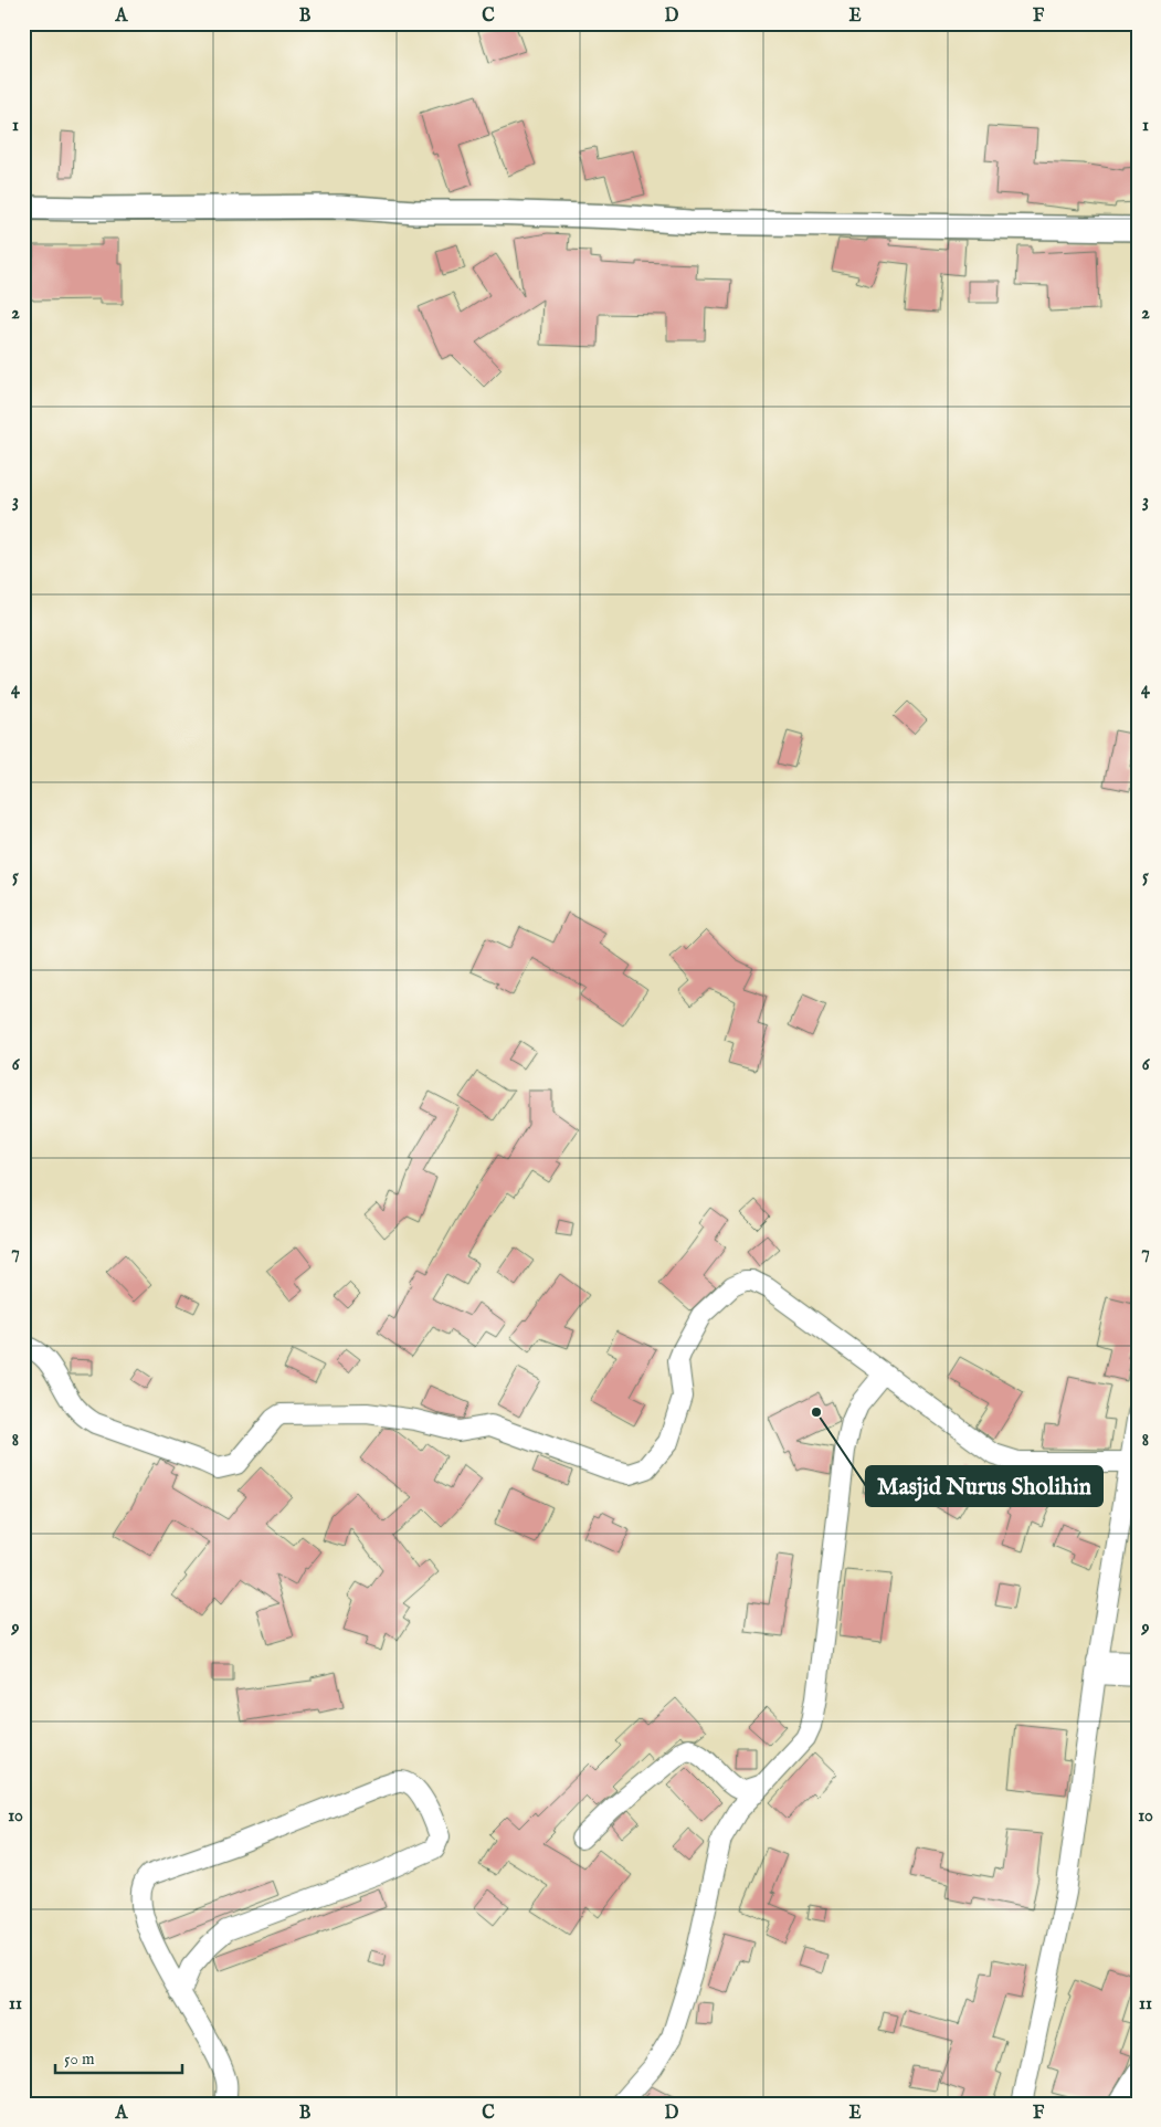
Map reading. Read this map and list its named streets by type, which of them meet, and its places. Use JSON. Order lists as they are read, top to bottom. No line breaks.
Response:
{"places":["Masjid Nurus Sholihin"],"scale_bar":"50 m","grid":{"columns":["A","B","C","D","E","F"],"rows":["1","2","3","4","5","6","7","8","9","10","11"]}}
